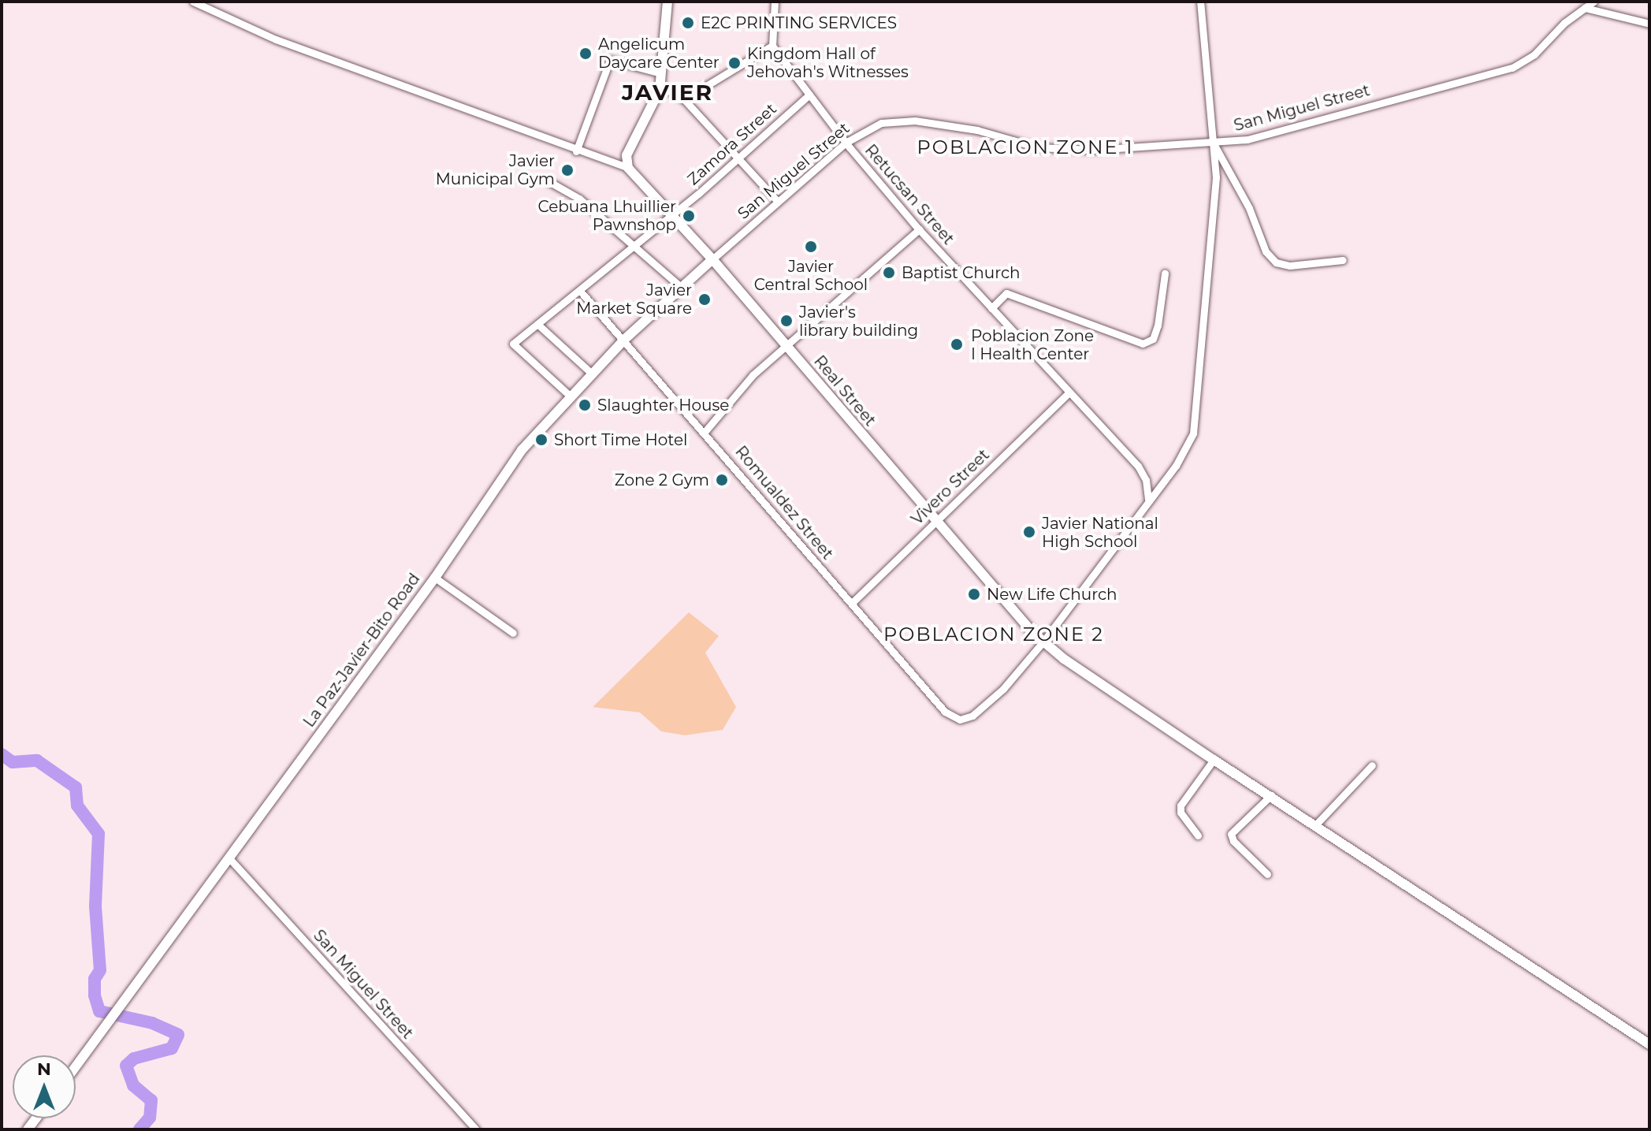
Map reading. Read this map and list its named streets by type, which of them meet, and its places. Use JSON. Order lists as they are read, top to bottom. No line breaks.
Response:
{"streets":{"main road":["Real Street","La Paz-Javier-Bito Road"],"street":["San Miguel Street","Zamora Street","Retucsan Street","Vivero Street","Romualdez Street"]},"crossings":[["San Miguel Street","Retucsan Street"],["San Miguel Street","Real Street"],["San Miguel Street","La Paz-Javier-Bito Road"],["Zamora Street","Retucsan Street"],["Zamora Street","Real Street"],["Retucsan Street","Vivero Street"],["Real Street","Vivero Street"],["Real Street","Romualdez Street"],["Real Street","La Paz-Javier-Bito Road"],["Vivero Street","Romualdez Street"],["Romualdez Street","La Paz-Javier-Bito Road"]],"districts":["JAVIER","POBLACION ZONE 1","POBLACION ZONE 2"],"places":["E2C PRINTING SERVICES","Angelicum Daycare Center","Kingdom Hall of Jehovah's Witnesses","Javier Municipal Gym","Cebuana Lhuillier Pawnshop","Javier Central School","Baptist Church","Javier Market Square","Javier's library building","Poblacion Zone I Health Center","Slaughter House","Short Time Hotel","Zone 2 Gym","Javier National High School","New Life Church"],"north":"top"}
